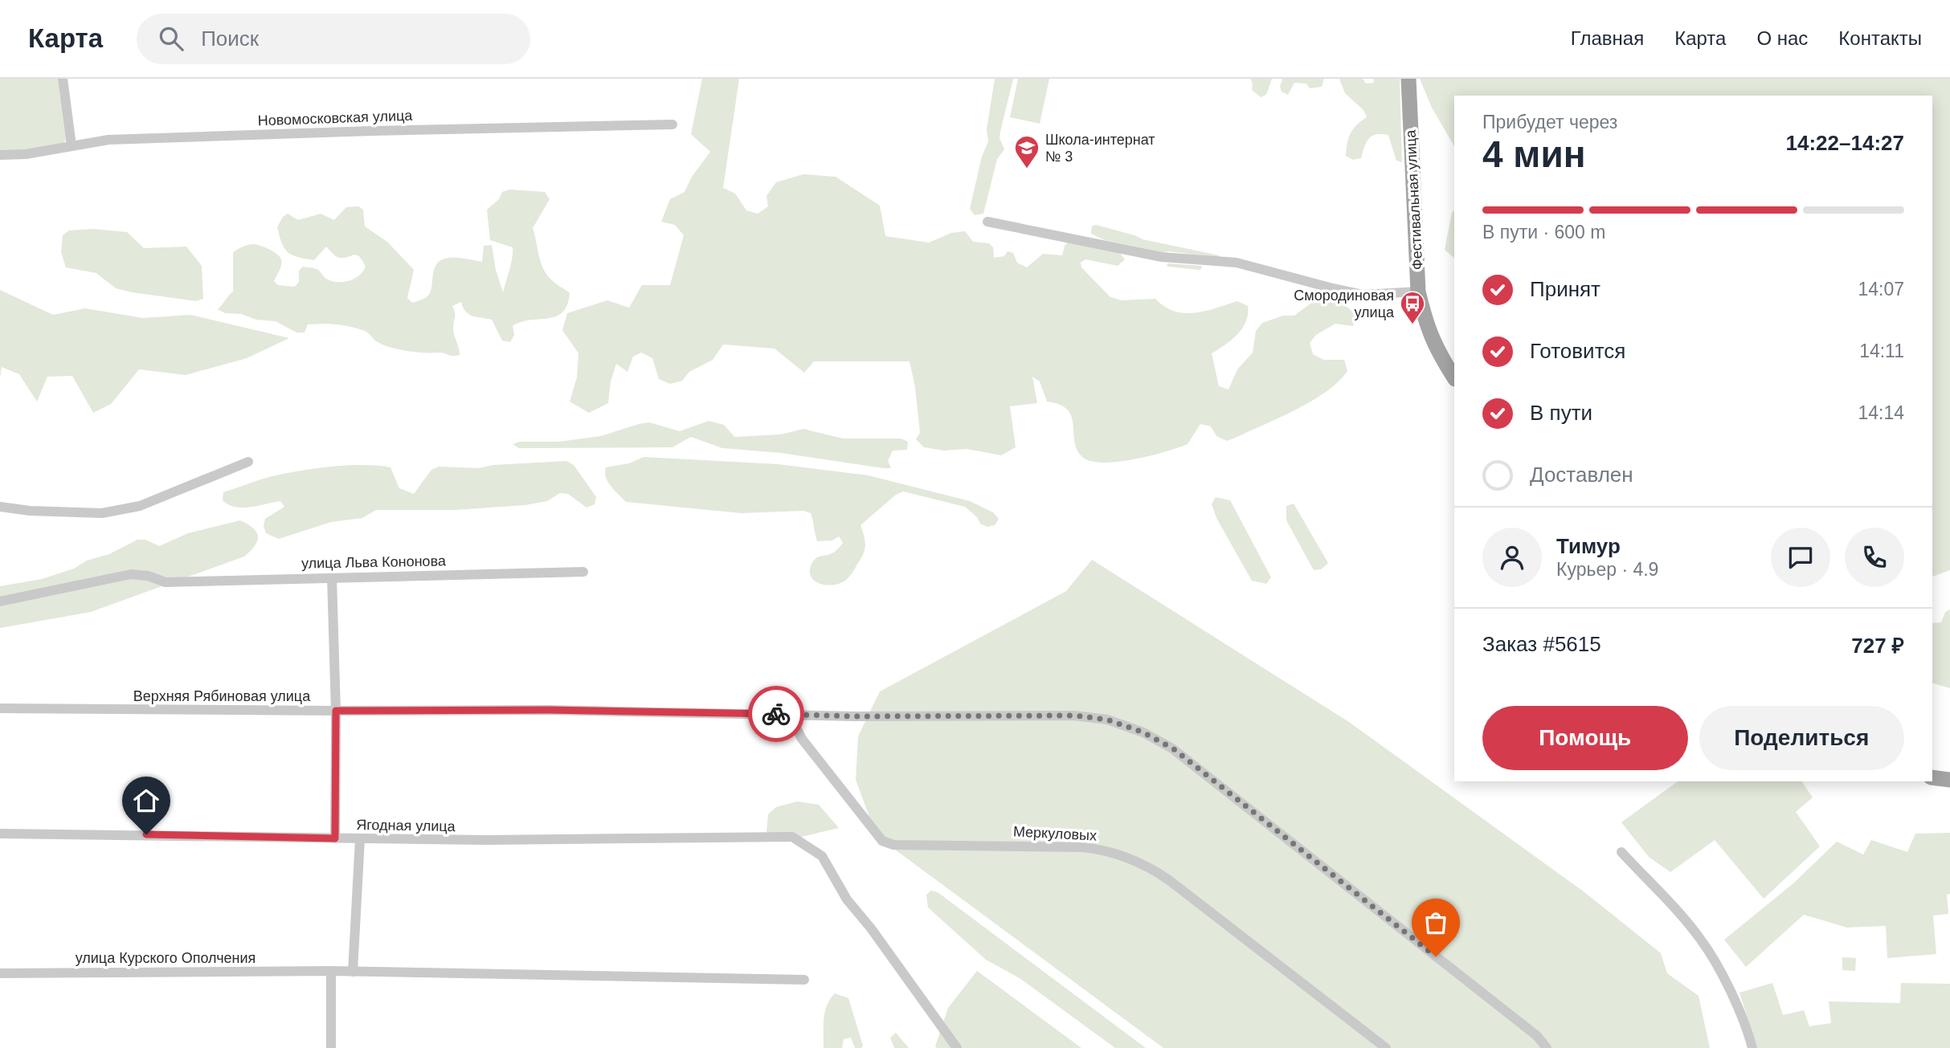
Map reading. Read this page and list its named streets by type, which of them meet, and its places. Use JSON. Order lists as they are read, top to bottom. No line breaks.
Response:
{"streets":{"main road":["Фестивальная улица"],"street":["Новомосковская улица","улица Льва Кононова","Верхняя Рябиновая улица","Ягодная улица","Меркуловых","улица Курского Ополчения"]},"crossings":[["Верхняя Рябиновая улица","Меркуловых"]],"places":{"school or university":["Школа-интернат № 3"],"bus stop":["Смородиновая улица"]},"page":{"header":"Карта","search":"Поиск","nav":["Главная","Карта","О нас","Контакты"],"heading":["4 мин","Прибудет через","14:22–14:27"],"panel":["Тимур","Курьер · 4.9","Заказ #5615","727 ₽"],"bar":"В пути · 600 m","list":[["Принят","14:07"],["Готовится","14:11"],["В пути","14:14"],"Доставлен"],"buttons":["Помощь","Поделиться"]}}
